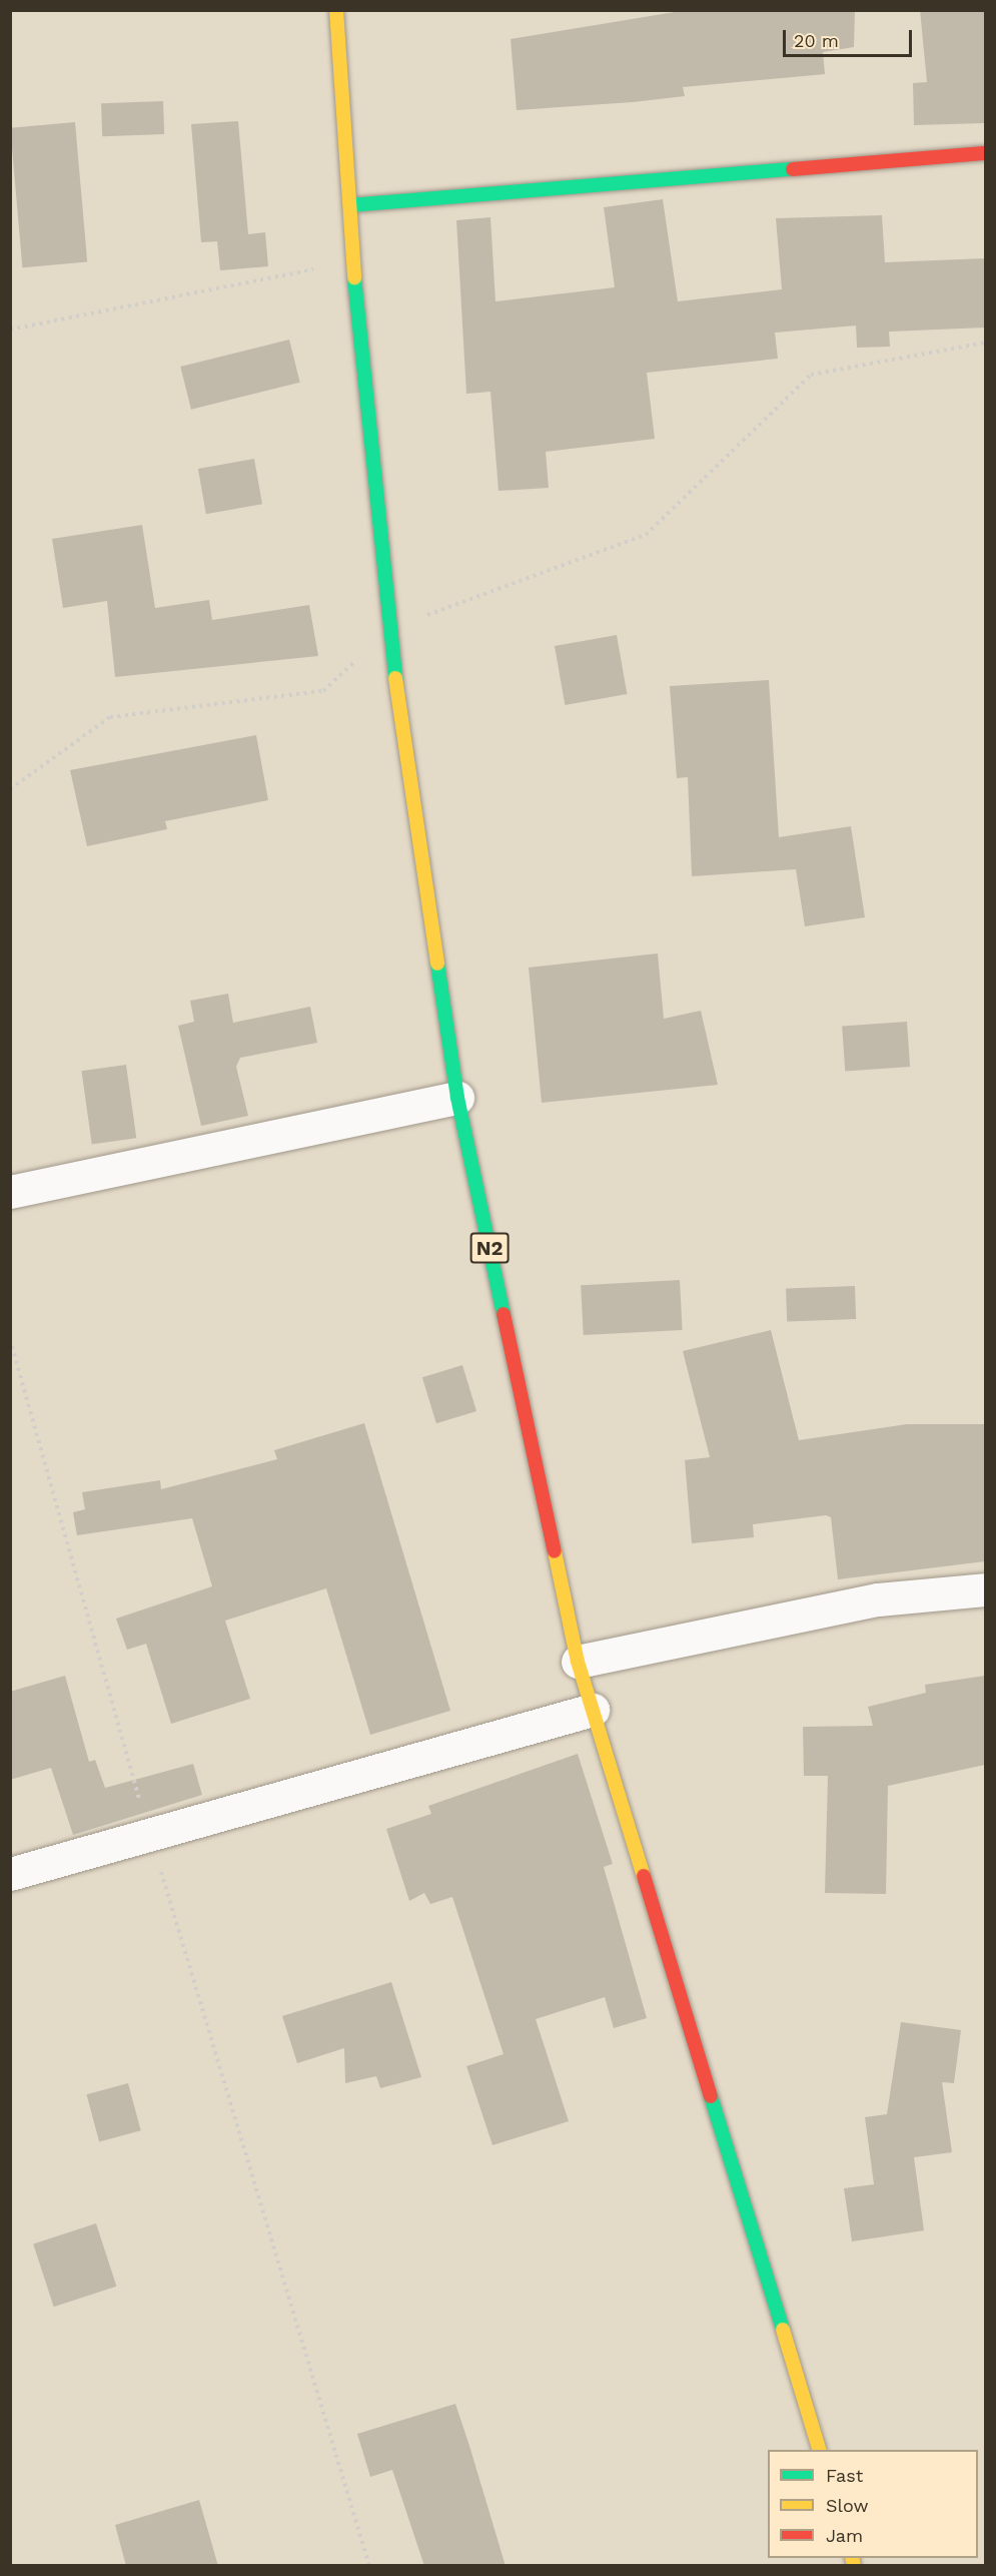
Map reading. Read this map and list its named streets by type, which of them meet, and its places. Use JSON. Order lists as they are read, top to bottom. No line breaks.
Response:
{"streets":{"main road":["N2"]},"legend":["Fast","Slow","Jam"],"scale_bar":"20 m"}
